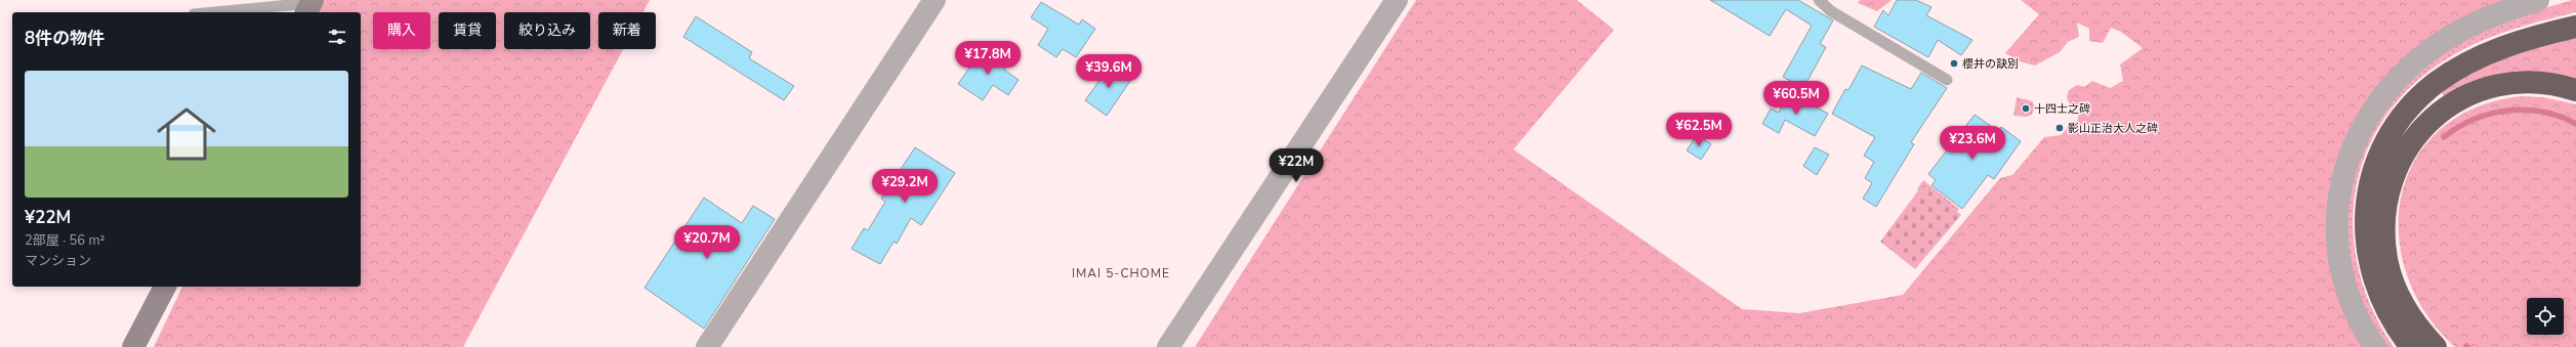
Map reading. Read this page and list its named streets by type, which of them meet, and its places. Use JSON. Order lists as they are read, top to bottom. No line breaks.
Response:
{"districts":["IMAI 5-CHOME"],"places":["櫻井の訣別","十四士之碑","影山正治大人之碑"],"page":{"chip":["購入","賃貸","絞り込み","新着"],"heading":"8件の物件","price":["¥17.8M","¥39.6M","¥60.5M","¥62.5M","¥23.6M","¥22M","¥29.2M","¥20.7M"],"list":[{"name":"¥22M","note":"2部屋 · 56 m² · マンション"}]}}
